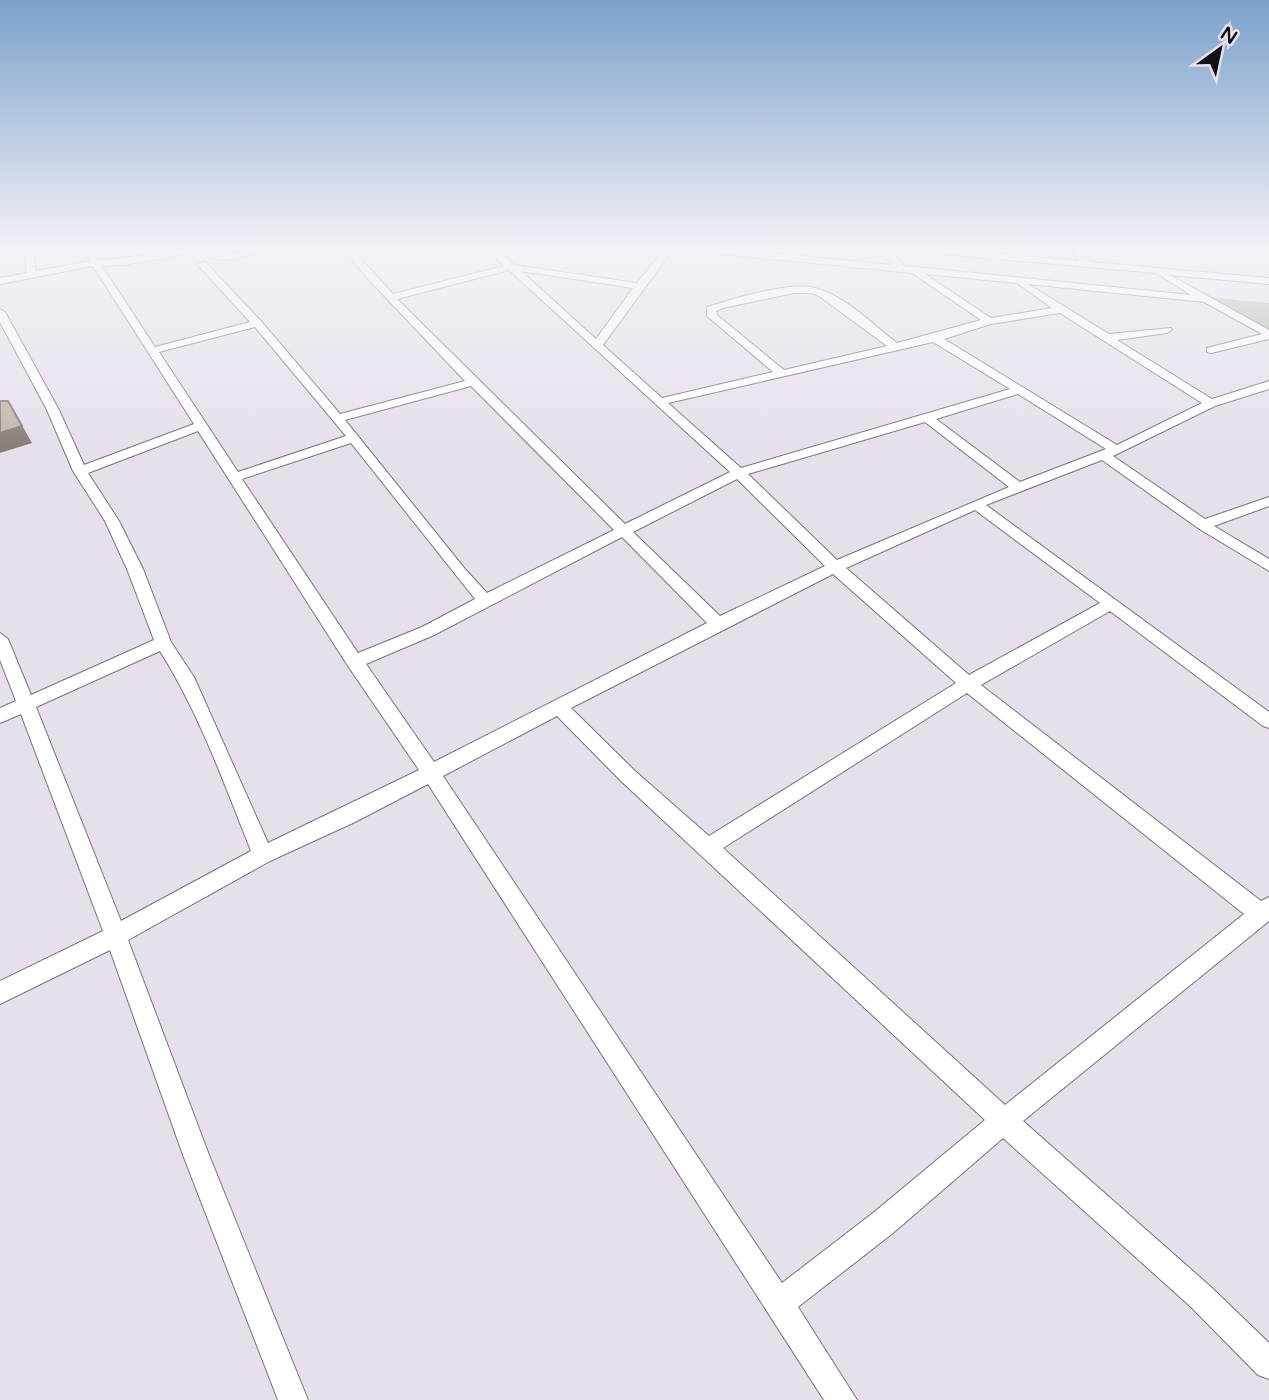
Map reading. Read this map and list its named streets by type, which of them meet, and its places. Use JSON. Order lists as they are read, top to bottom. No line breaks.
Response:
{"north":"top right"}
